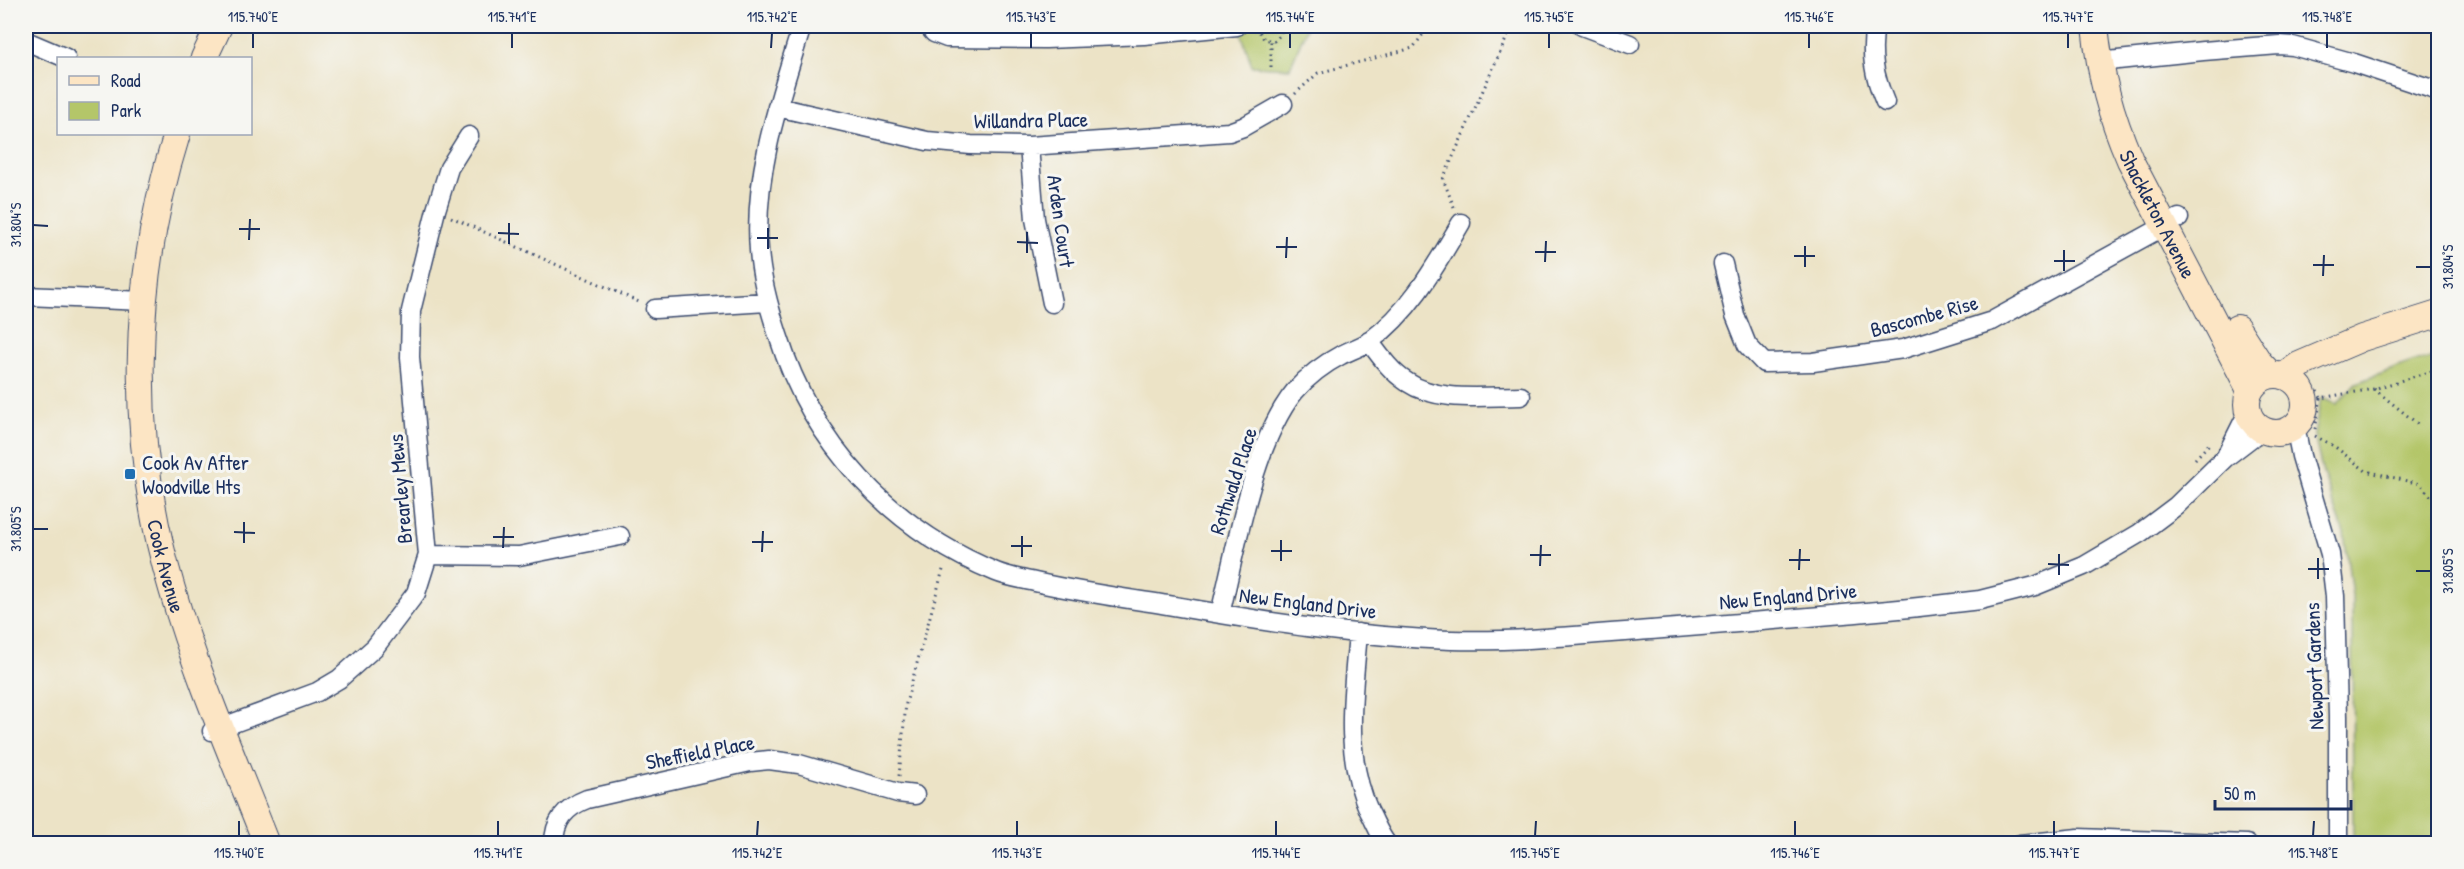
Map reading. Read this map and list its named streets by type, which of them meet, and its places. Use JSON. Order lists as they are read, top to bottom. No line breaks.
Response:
{"streets":{"street":["Willandra Place","Shackleton Avenue","Arden Court","Bascombe Rise","Rothwald Place","Brearley Mews","Cook Avenue","New England Drive","Newport Gardens","Sheffield Place"]},"crossings":[["Willandra Place","Arden Court"],["Willandra Place","New England Drive"],["Shackleton Avenue","Bascombe Rise"],["Shackleton Avenue","New England Drive"],["Shackleton Avenue","Newport Gardens"],["Rothwald Place","New England Drive"],["Brearley Mews","Cook Avenue"],["New England Drive","Newport Gardens"]],"places":{"transit":["Cook Av After Woodville Hts"]},"legend":["Road","Park"],"scale_bar":"50 m","coordinates":["115.740°E","115.741°E","115.742°E","115.743°E","115.744°E","115.745°E","115.746°E","115.747°E","115.748°E","31.804°S","31.805°S"]}
